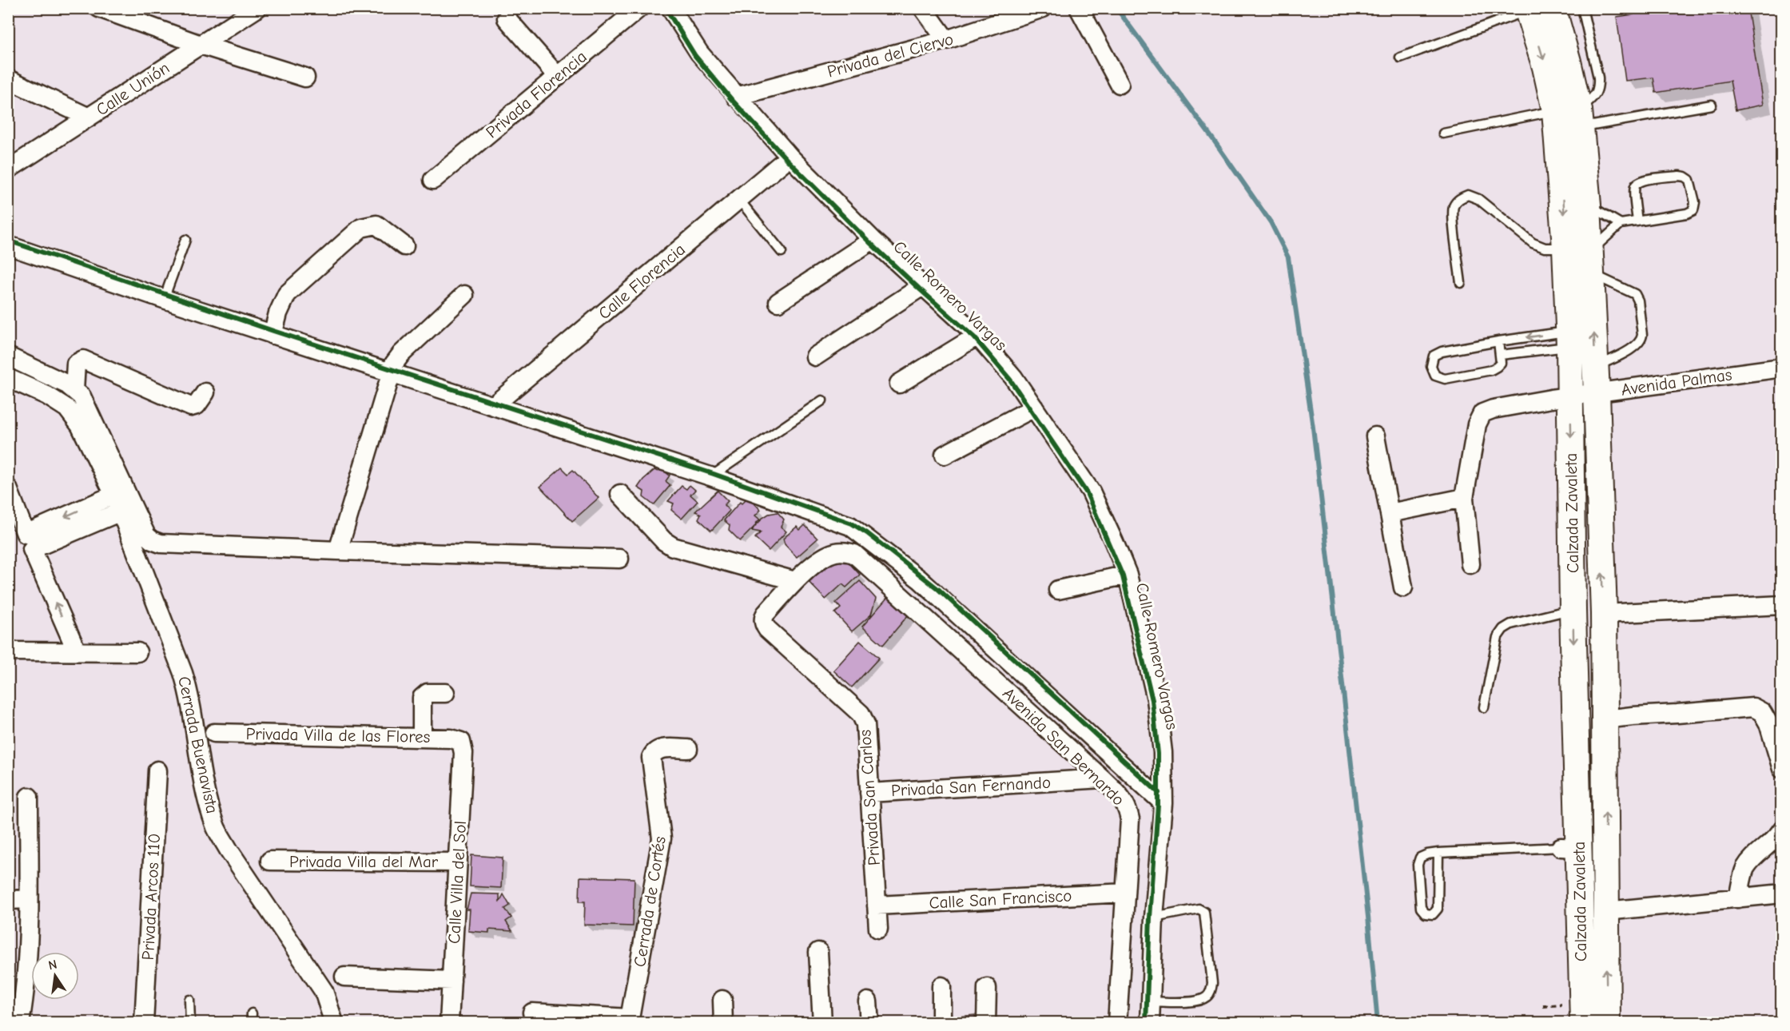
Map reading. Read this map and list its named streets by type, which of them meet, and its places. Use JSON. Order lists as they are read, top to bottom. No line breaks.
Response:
{"streets":{"main road":["Calzada Zavaleta"],"street":["Privada del Ciervo","Calle Unión","Privada Florencia","Calle Florencia","Calle Romero Vargas","Avenida Palmas","Privada Villa de las Flores","Cerrada Buenavista","Avenida San Bernardo","Privada San Fernando","Privada San Carlos","Privada Villa del Mar","Calle Villa del Sol","Privada Arcos 110","Calle San Francisco","Cerrada de Cortés"]},"crossings":[["Privada del Ciervo","Calle Romero Vargas"],["Calle Florencia","Calle Romero Vargas"],["Avenida Palmas","Calzada Zavaleta"],["Privada Villa de las Flores","Calle Villa del Sol"],["Avenida San Bernardo","Privada San Fernando"],["Avenida San Bernardo","Privada San Carlos"],["Avenida San Bernardo","Calle San Francisco"],["Privada San Fernando","Privada San Carlos"],["Privada San Carlos","Calle San Francisco"],["Privada Villa del Mar","Calle Villa del Sol"]],"north":"top"}
